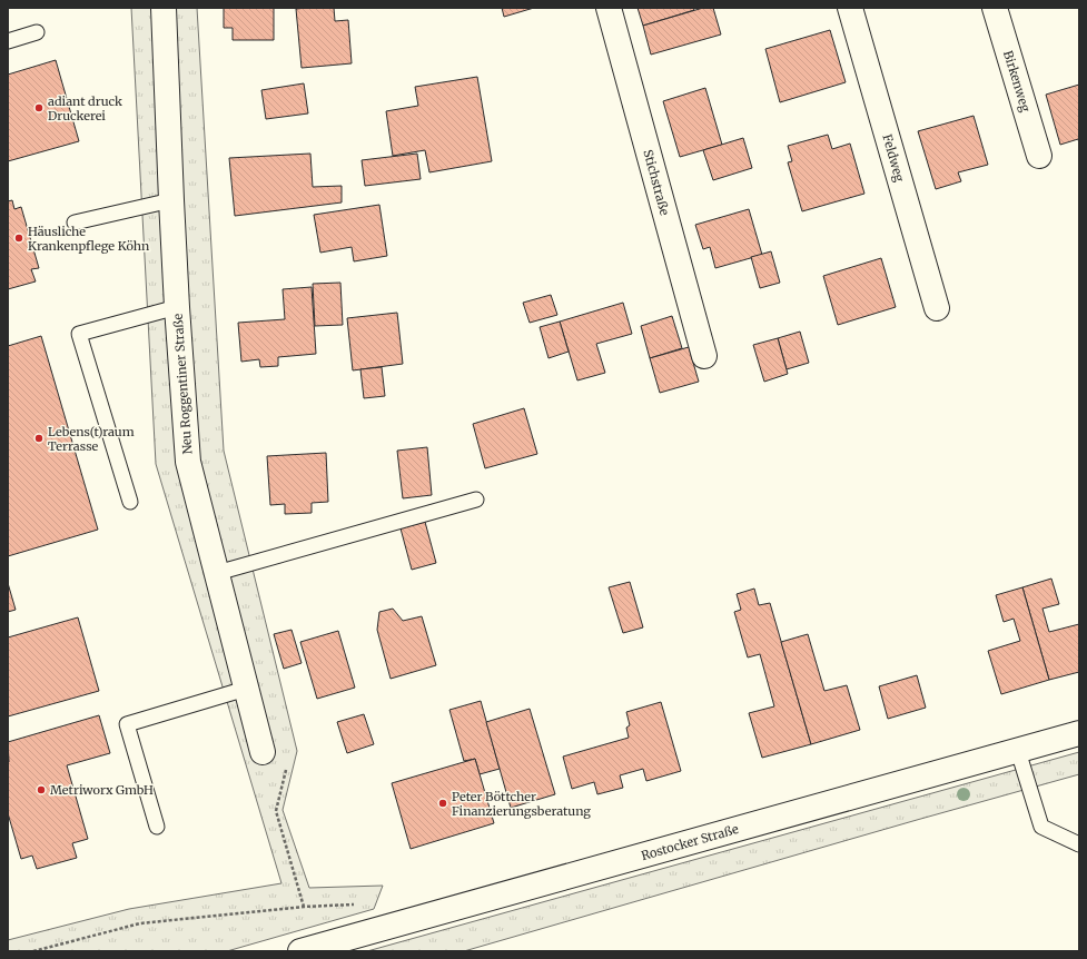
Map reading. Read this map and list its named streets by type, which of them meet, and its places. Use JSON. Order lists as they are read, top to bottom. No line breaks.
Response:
{"streets":{"street":["Birkenweg","Feldweg","Stichstraße","Neu Roggentiner Straße","Rostocker Straße"]},"places":["adiant druck Druckerei","Häusliche Krankenpflege Köhn","Lebens(t)raum Terrasse","Metriworx GmbH","Peter Böttcher Finanzierungsberatung"]}
